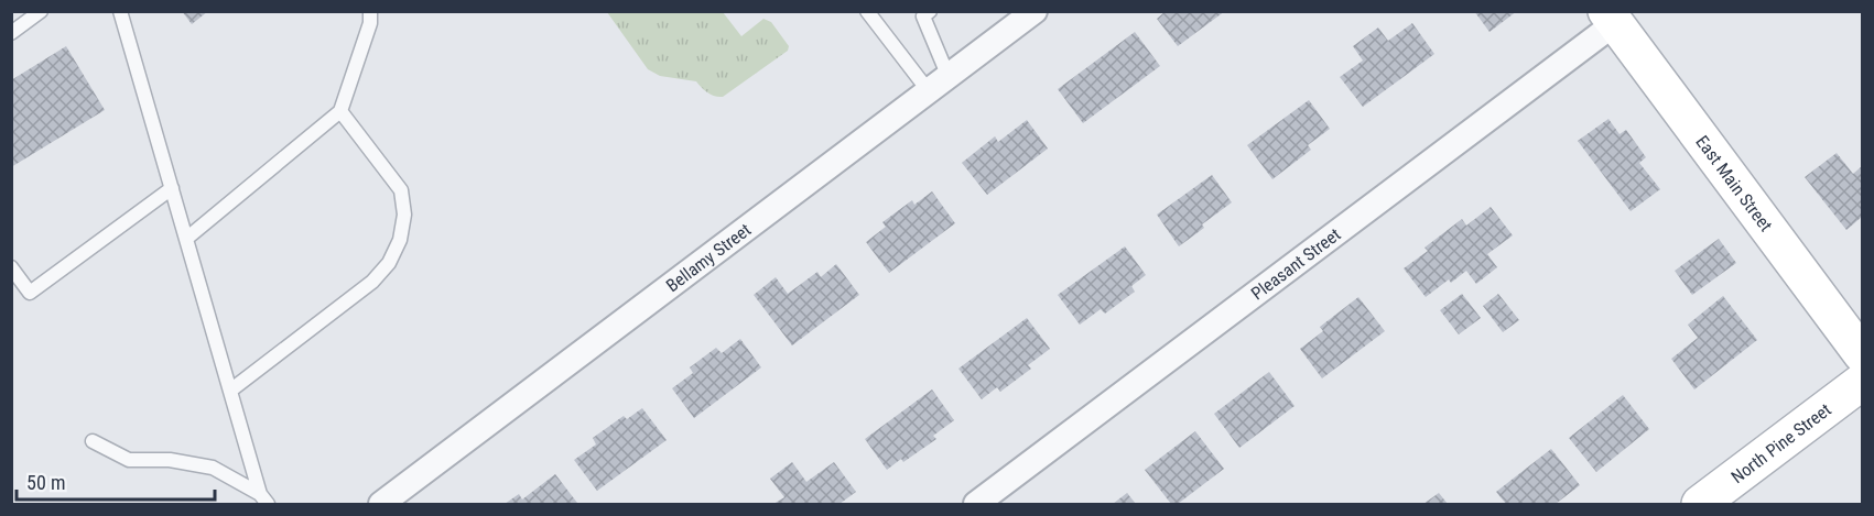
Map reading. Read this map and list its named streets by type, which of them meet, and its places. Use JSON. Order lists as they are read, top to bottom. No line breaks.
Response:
{"streets":{"street":["East Main Street","Bellamy Street","Pleasant Street","North Pine Street"]},"crossings":[["East Main Street","Pleasant Street"]],"scale_bar":"50 m"}
